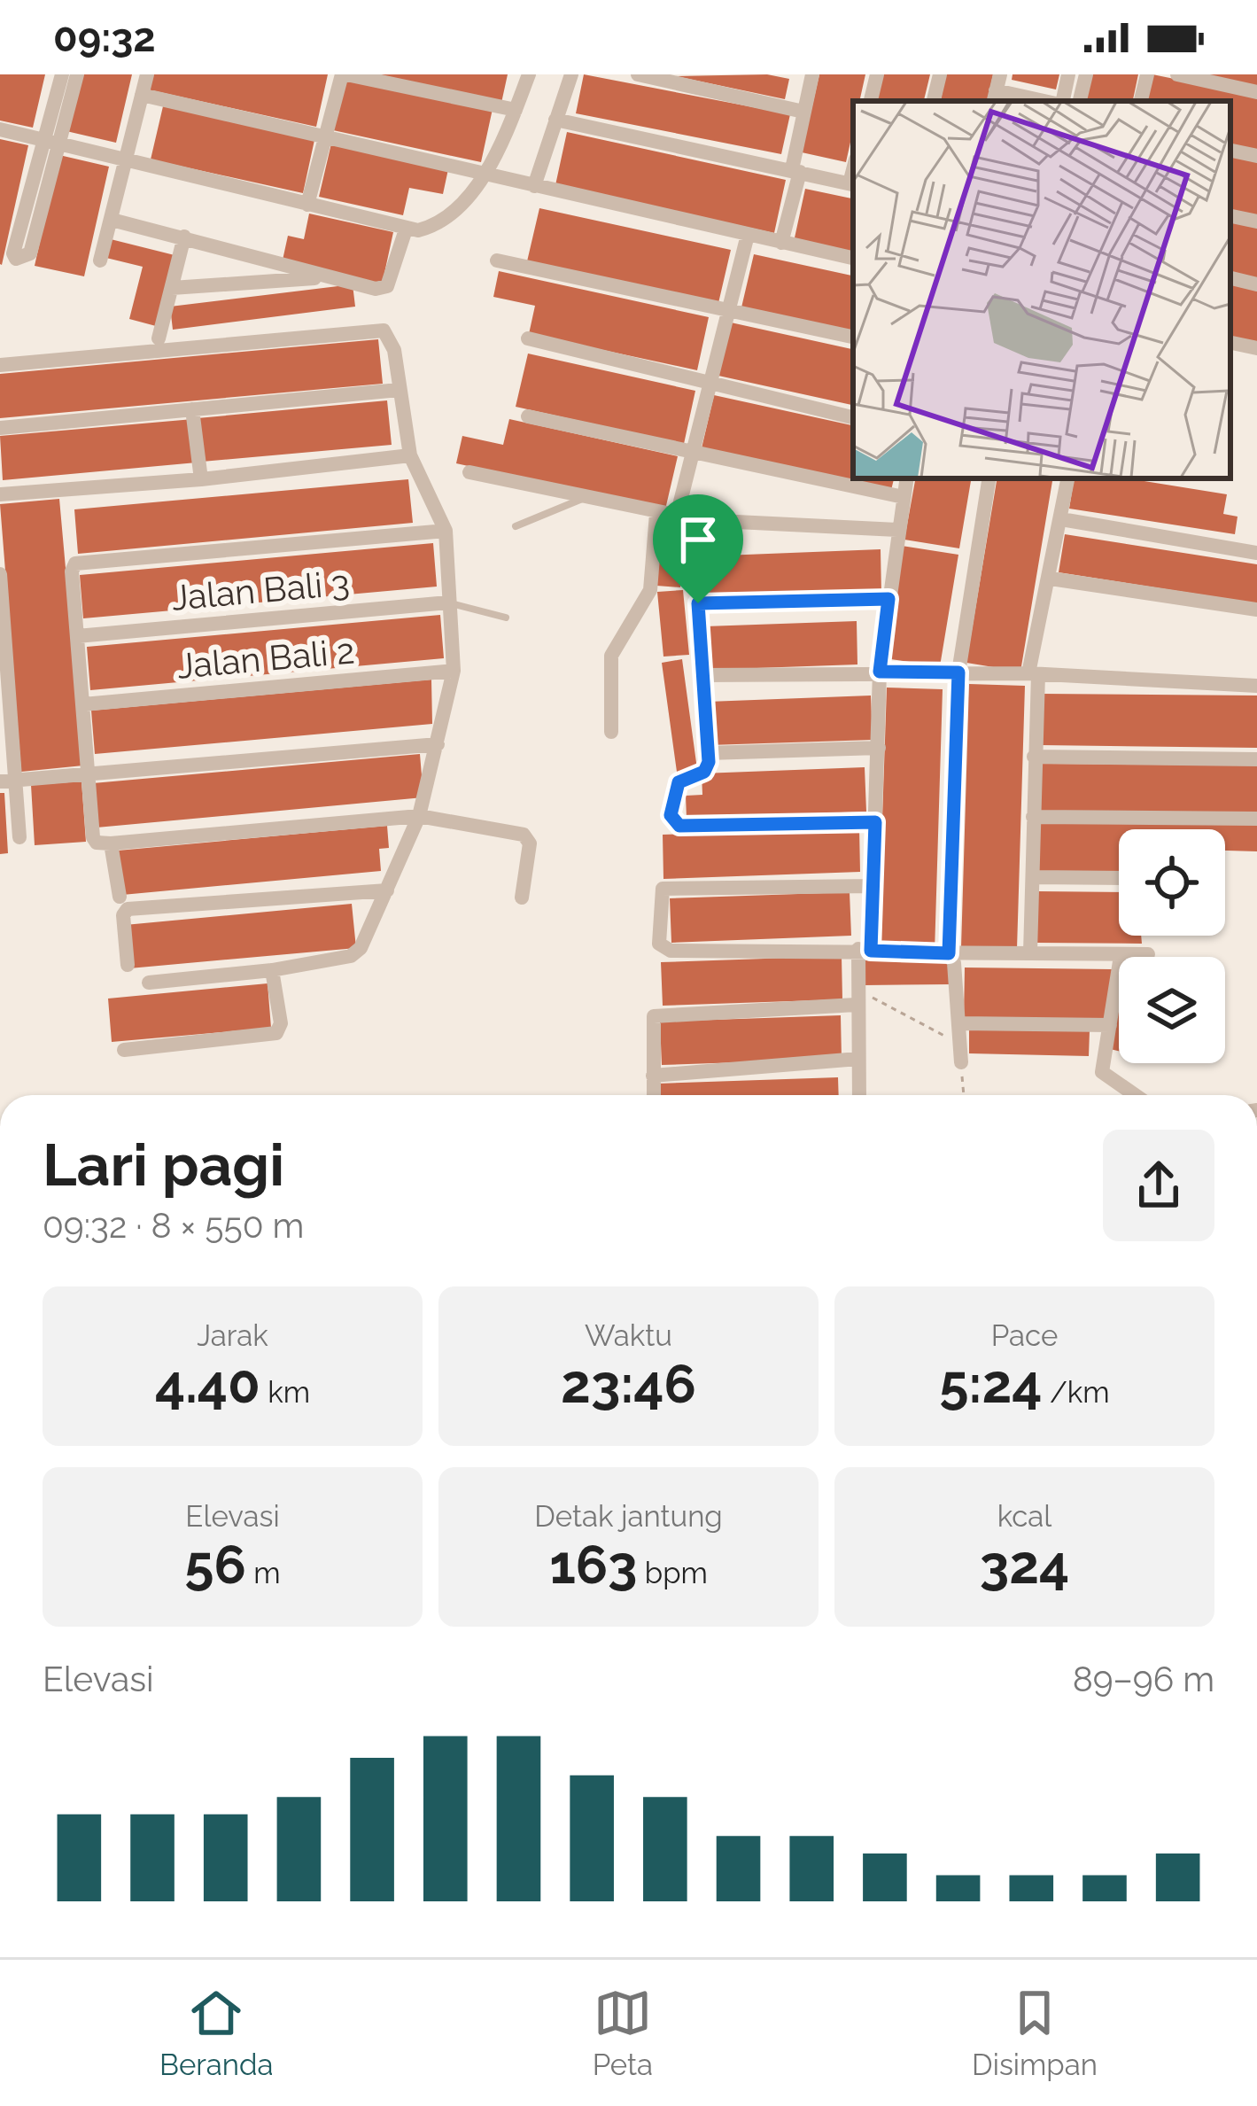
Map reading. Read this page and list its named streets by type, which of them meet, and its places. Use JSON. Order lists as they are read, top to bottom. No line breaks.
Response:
{"streets":{"street":["Jalan Bali 3","Jalan Bali 2"]},"page":{"status":"09:32","heading":["Lari pagi","09:32 · 8 × 550 m"],"stats":[["Jarak","4.40 km"],["Waktu","23:46"],["Pace","5:24 /km"],["Elevasi","56 m"],["Detak jantung","163 bpm"],["kcal","324"]],"chart":["Elevasi","89–96 m"],"tabs":["Beranda","Peta","Disimpan"]}}
